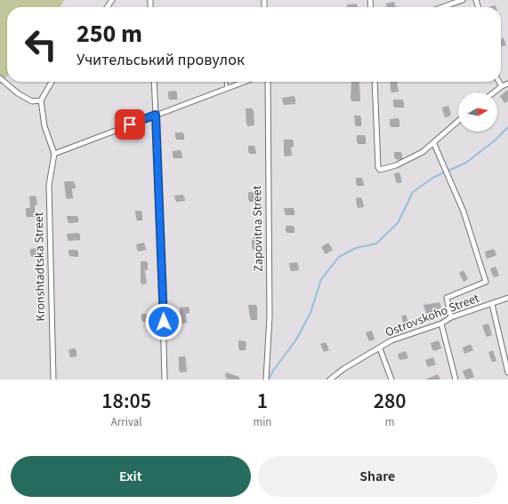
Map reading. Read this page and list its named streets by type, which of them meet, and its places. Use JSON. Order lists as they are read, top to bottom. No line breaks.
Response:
{"streets":{"street":["Zapovitna Street","Kronshtadtska Street","Ostrovskoho Street"]},"north":"right","page":{"turn":["250 m","Учительський провулок"],"eta":["18:05","Arrival","1","min","280","m"],"buttons":["Exit","Share"]}}
